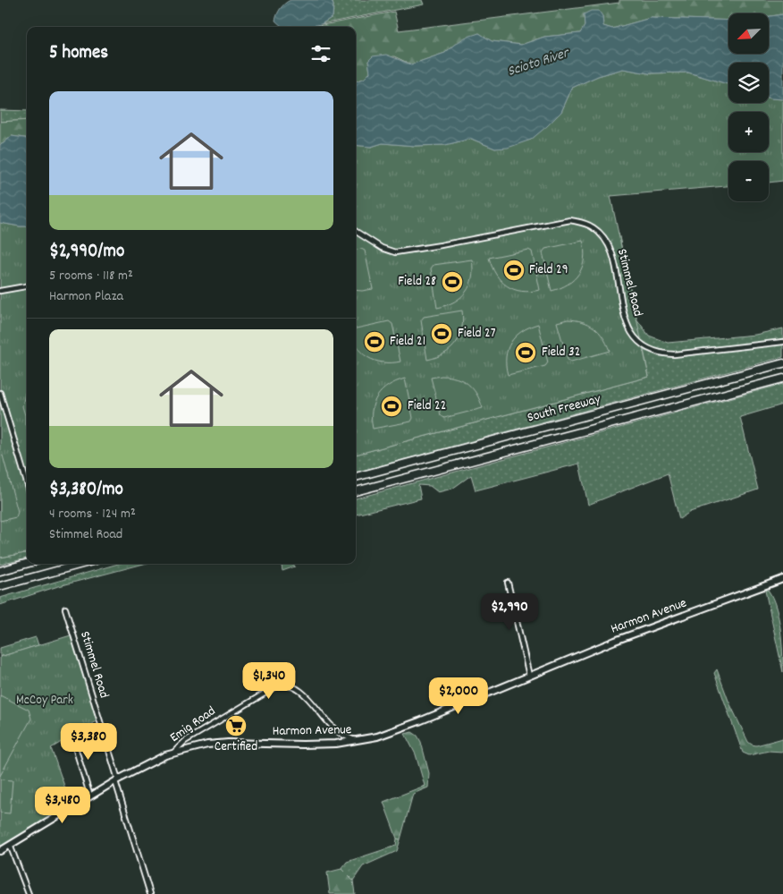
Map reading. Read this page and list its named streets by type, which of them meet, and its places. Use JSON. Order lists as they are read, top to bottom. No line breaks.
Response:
{"streets":{"highway":["South Freeway"],"main road":["Harmon Avenue"],"street":["Stimmel Road","Emig Road"]},"crossings":[["Stimmel Road","Harmon Avenue"],["Harmon Avenue","Emig Road"]],"water":["Scioto River"],"parks":["McCoy Park"],"places":{"sports":["Field 29","Field 28","Field 27","Field 21","Field 32","Field 22"],"supermarket":["Certified"]},"north":"bottom left","page":{"map_buttons":["+","−"],"heading":"5 homes","list":[{"name":"$2,990/mo","note":"5 rooms · 118 m² · Harmon Plaza"},{"name":"$3,380/mo","note":"4 rooms · 124 m² · Stimmel Road"}],"price":["$2,990","$1,340","$2,000","$3,380","$3,480"]}}
